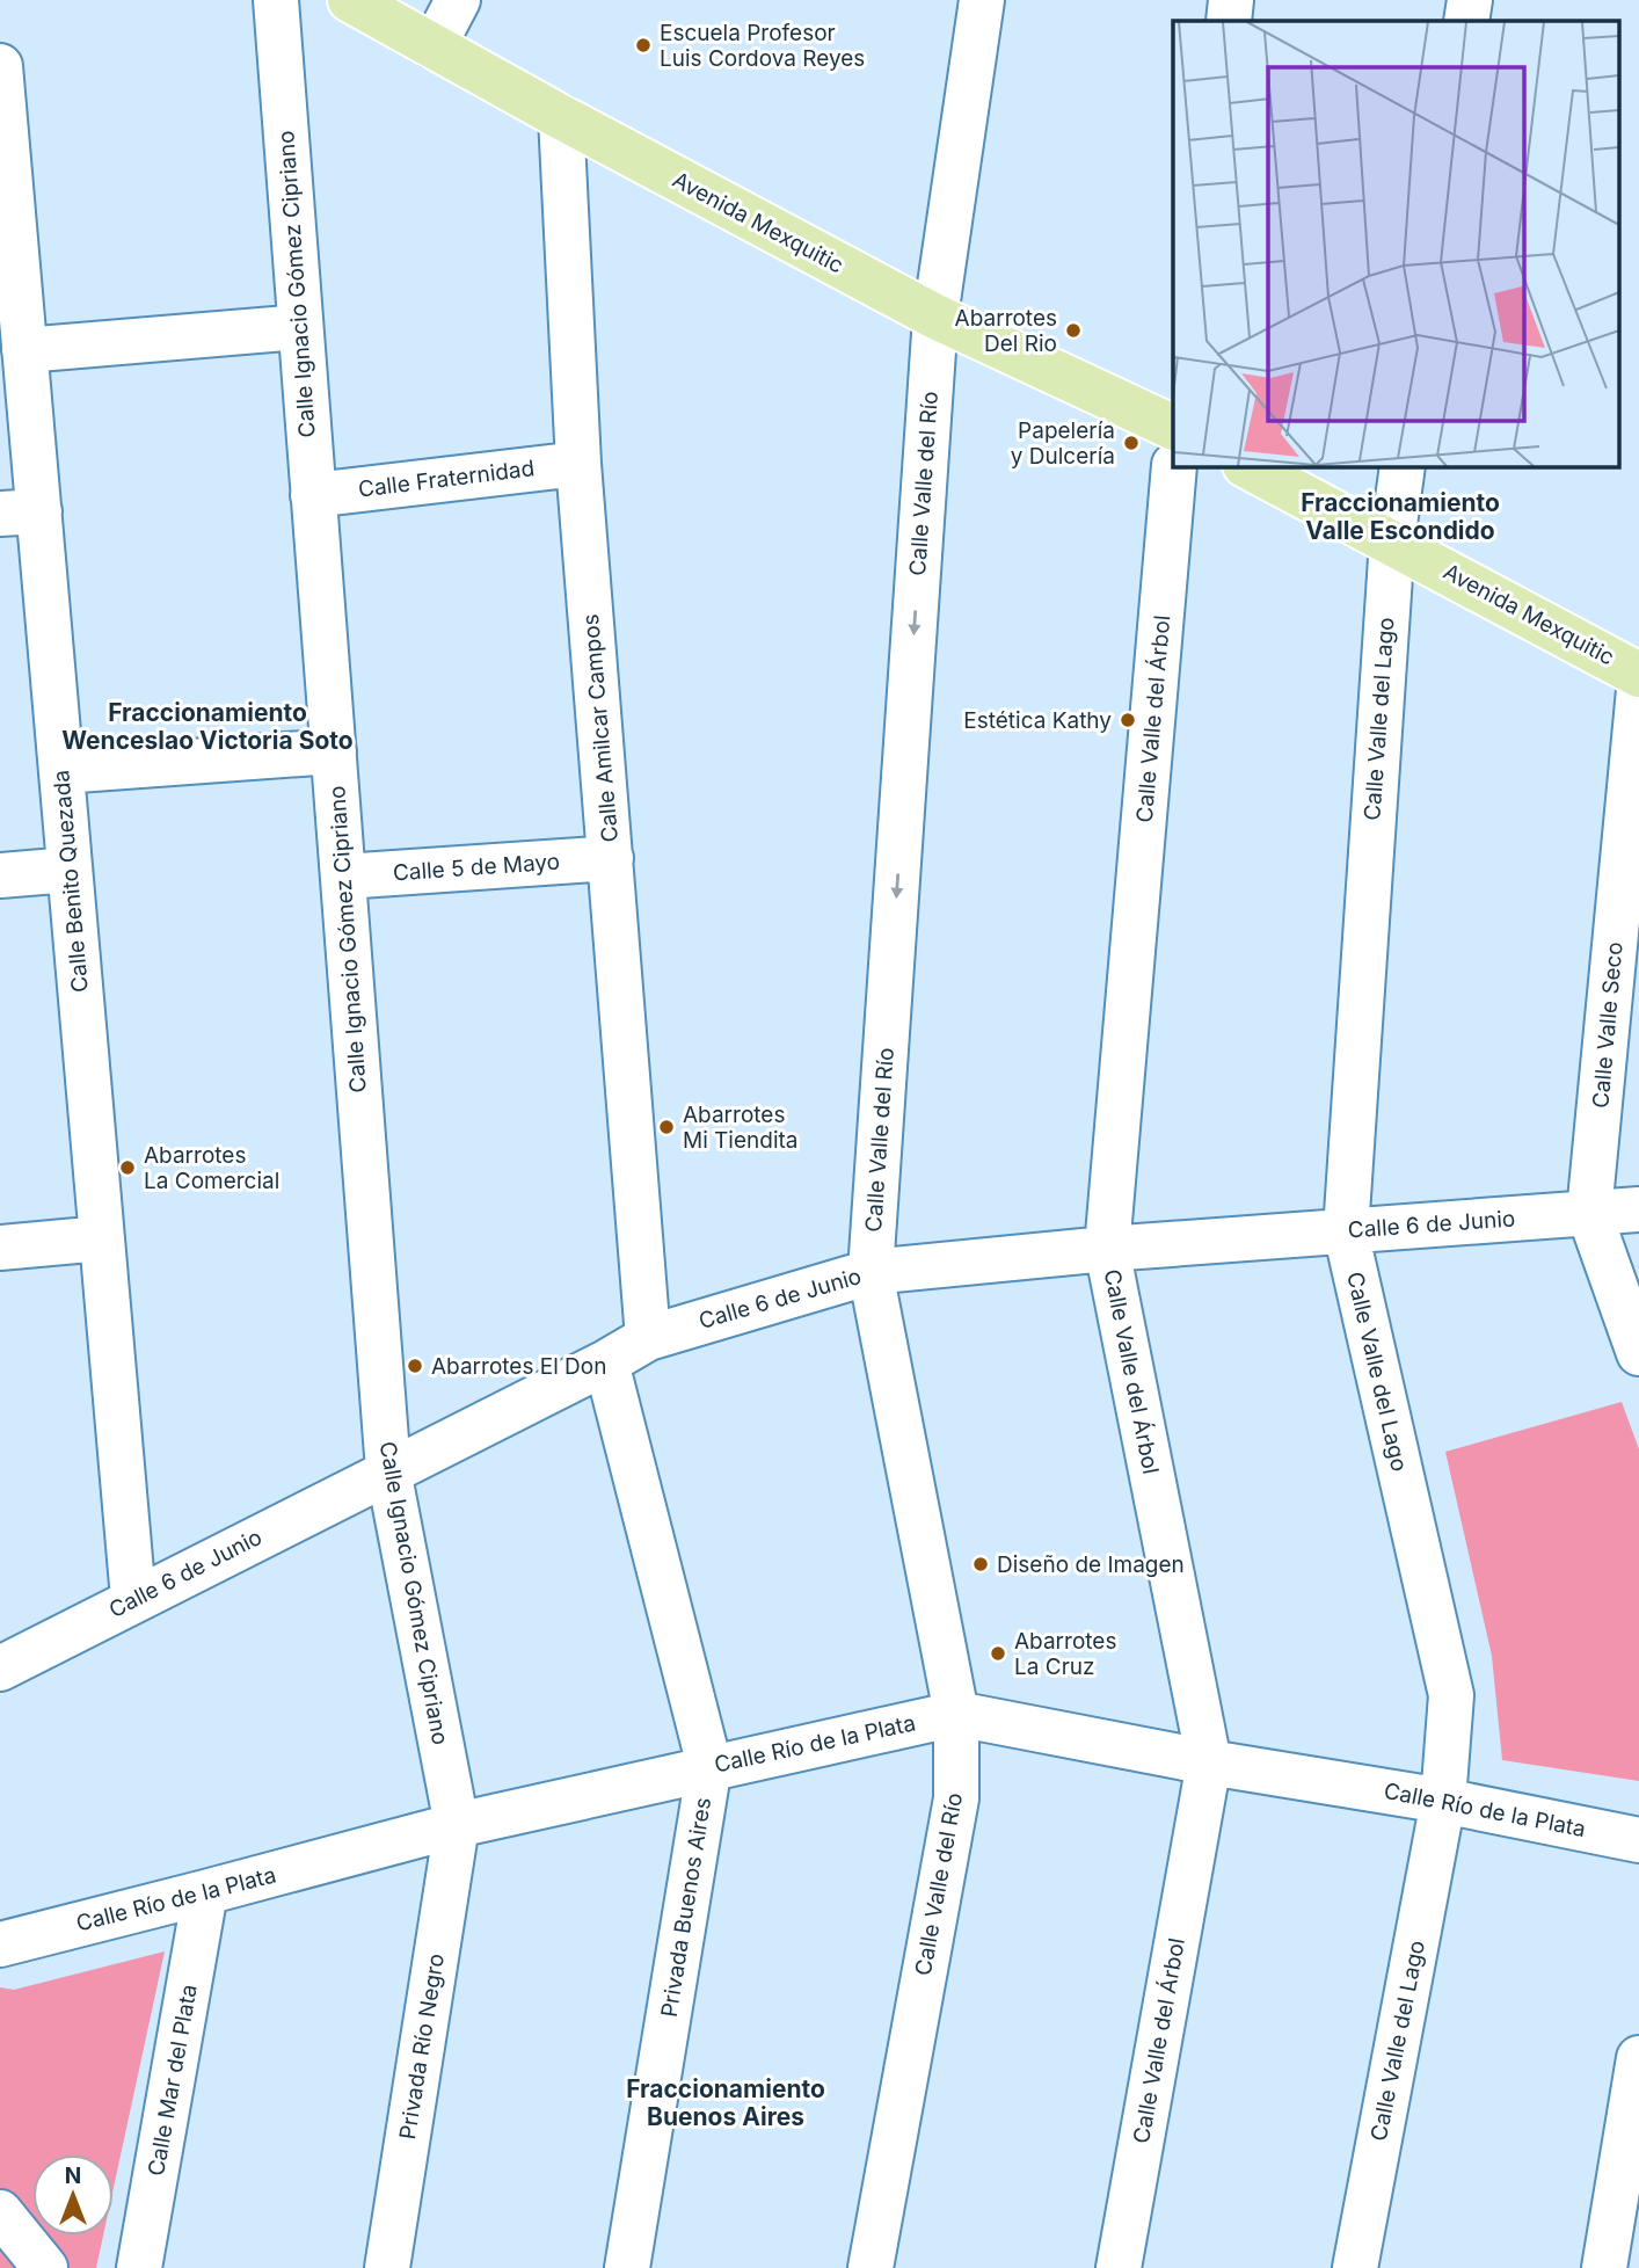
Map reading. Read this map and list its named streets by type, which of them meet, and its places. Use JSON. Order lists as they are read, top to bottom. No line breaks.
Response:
{"streets":{"main road":["Avenida Mexquitic"],"street":["Calle Ignacio Gómez Cipriano","Calle Fraternidad","Calle Valle del Río","Calle Valle del Árbol","Calle Valle del Lago","Calle Amilcar Campos","Calle 5 de Mayo","Calle Benito Quezada","Calle Valle Seco","Calle 6 de Junio","Calle Río de la Plata","Privada Buenos Aires","Privada Río Negro","Calle Mar del Plata"]},"crossings":[["Avenida Mexquitic","Calle Valle del Río"],["Avenida Mexquitic","Calle Valle del Lago"],["Avenida Mexquitic","Calle Amilcar Campos"],["Calle Ignacio Gómez Cipriano","Calle Fraternidad"],["Calle Ignacio Gómez Cipriano","Calle 5 de Mayo"],["Calle Ignacio Gómez Cipriano","Calle 6 de Junio"],["Calle Ignacio Gómez Cipriano","Calle Río de la Plata"],["Calle Ignacio Gómez Cipriano","Privada Río Negro"],["Calle Fraternidad","Calle Amilcar Campos"],["Calle Valle del Río","Calle 6 de Junio"],["Calle Valle del Río","Calle Río de la Plata"],["Calle Valle del Árbol","Calle 6 de Junio"],["Calle Valle del Árbol","Calle Río de la Plata"],["Calle Valle del Lago","Calle 6 de Junio"],["Calle Valle del Lago","Calle Río de la Plata"],["Calle Amilcar Campos","Calle 5 de Mayo"],["Calle Amilcar Campos","Calle 6 de Junio"],["Calle Benito Quezada","Calle 6 de Junio"],["Calle Valle Seco","Calle 6 de Junio"],["Calle 6 de Junio","Privada Buenos Aires"],["Calle Río de la Plata","Privada Buenos Aires"],["Calle Río de la Plata","Privada Río Negro"],["Calle Río de la Plata","Calle Mar del Plata"]],"one_way":["Calle Valle del Río"],"districts":["Fraccionamiento Valle Escondido","Fraccionamiento Wenceslao Victoria Soto","Fraccionamiento Buenos Aires"],"places":["Escuela Profesor Luis Cordova Reyes","Abarrotes Del Rio","Papelería y Dulcería","Estética Kathy","Abarrotes Mi Tiendita","Abarrotes La Comercial","Abarrotes El Don","Diseño de Imagen","Abarrotes La Cruz"],"north":"top"}
